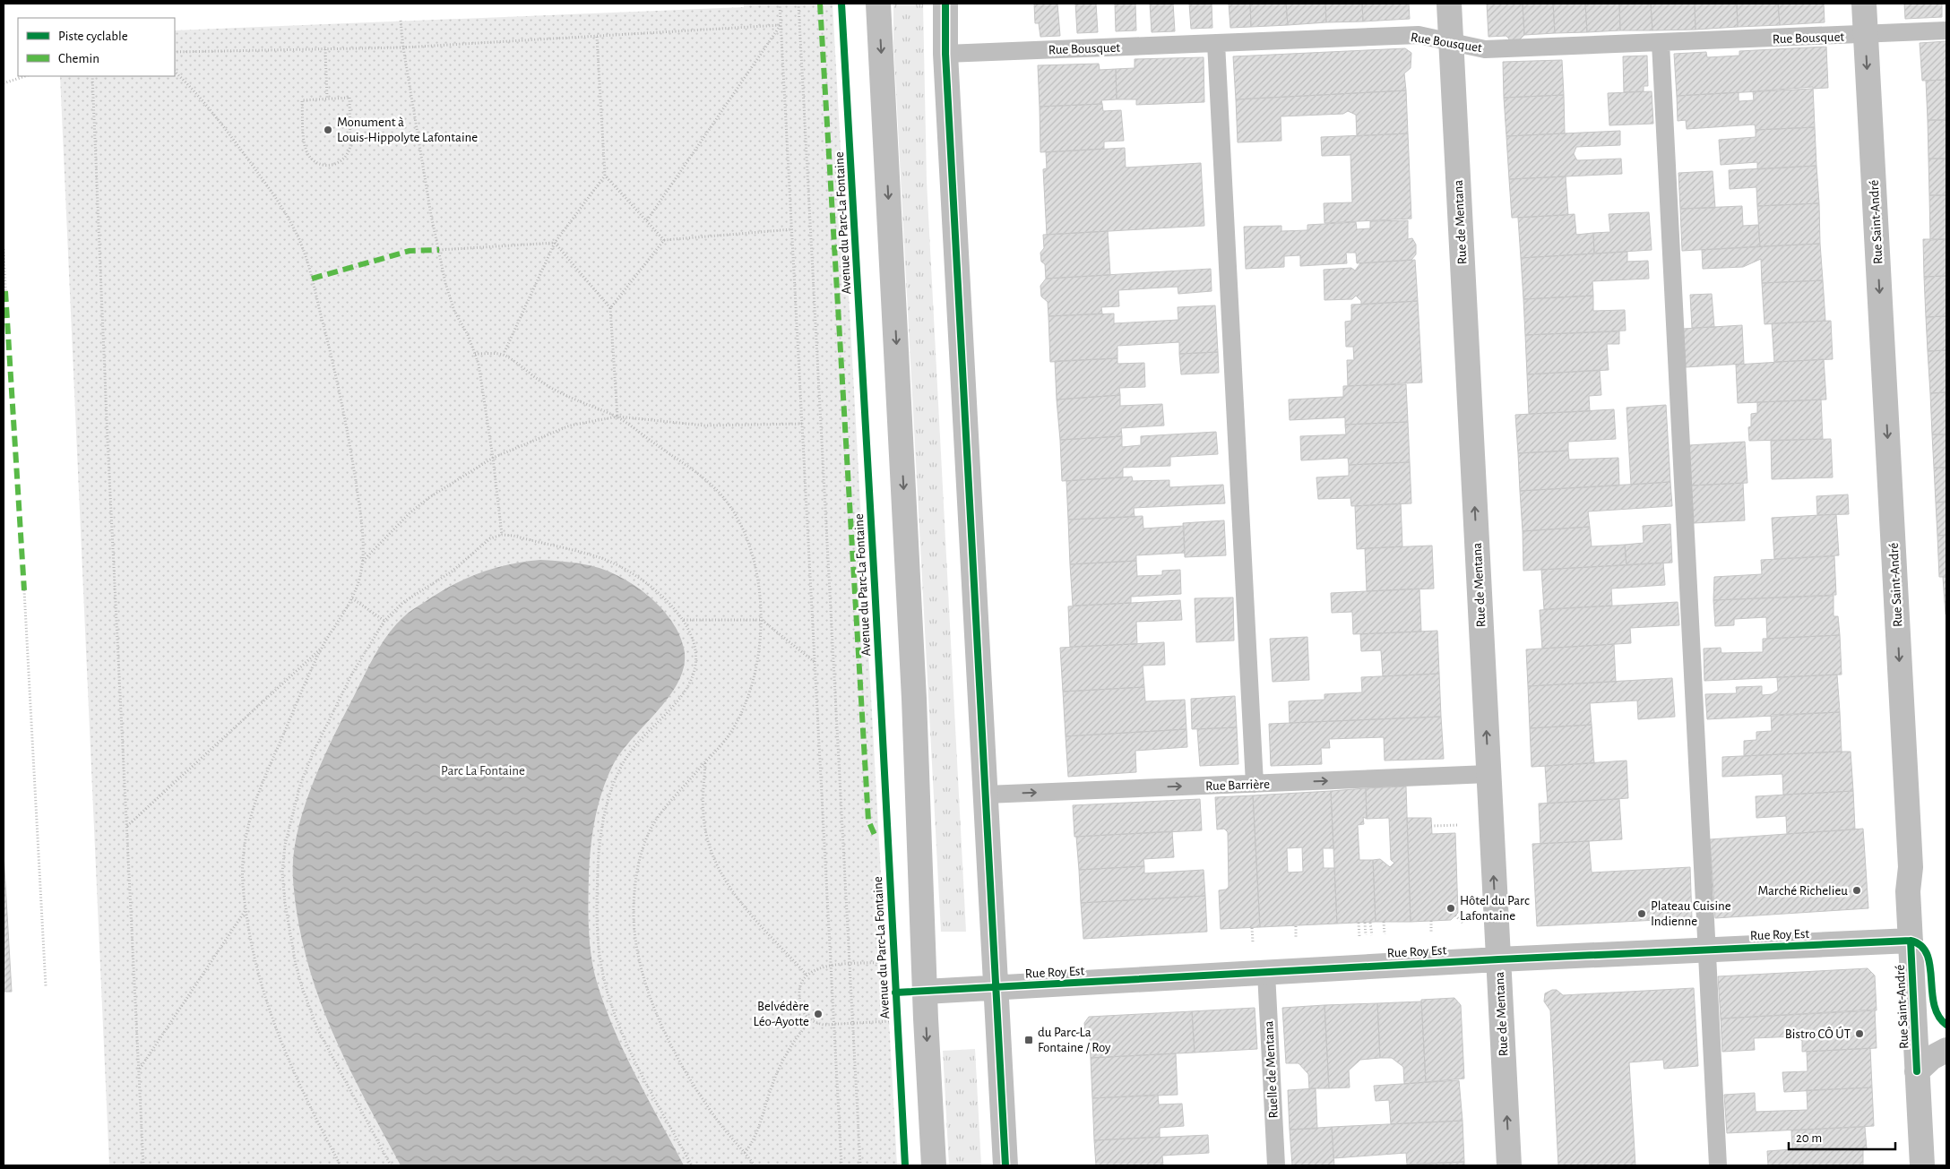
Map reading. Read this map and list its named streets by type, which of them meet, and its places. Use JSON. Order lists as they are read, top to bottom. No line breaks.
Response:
{"streets":{"street":["Rue de Mentana","Rue Saint-André","Rue Roy Est"],"lane":["Rue Bousquet","Rue Barrière","Ruelle de Mentana"],"cycle path":["Avenue du Parc-La Fontaine"]},"crossings":[["Rue Bousquet","Rue de Mentana"],["Rue Bousquet","Rue Saint-André"],["Rue de Mentana","Rue Barrière"],["Rue de Mentana","Rue Roy Est"],["Rue Saint-André","Rue Roy Est"],["Rue Roy Est","Ruelle de Mentana"]],"one_way":["Rue de Mentana","Rue Saint-André","Rue Barrière"],"parks":["Parc La Fontaine"],"places":{"other":["Monument à Louis-Hippolyte Lafontaine","Marché Richelieu","Hôtel du Parc Lafontaine","Plateau Cuisine Indienne","Belvédère Léo-Ayotte","Bistro CÔ ÚT"],"transit":["du Parc-La Fontaine / Roy"]},"legend":["Piste cyclable","Chemin"],"scale_bar":"20 m"}
